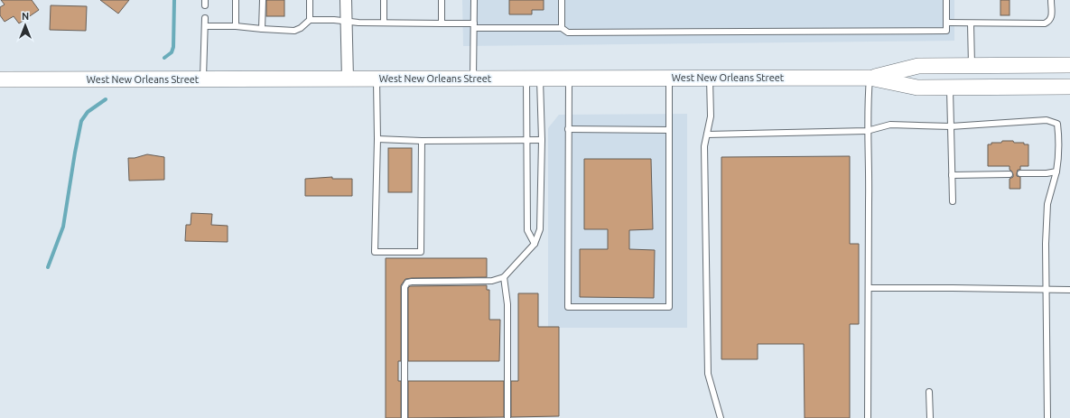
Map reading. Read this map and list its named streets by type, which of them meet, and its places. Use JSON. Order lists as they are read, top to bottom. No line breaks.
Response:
{"streets":{"main road":["West New Orleans Street"]},"north":"top"}
